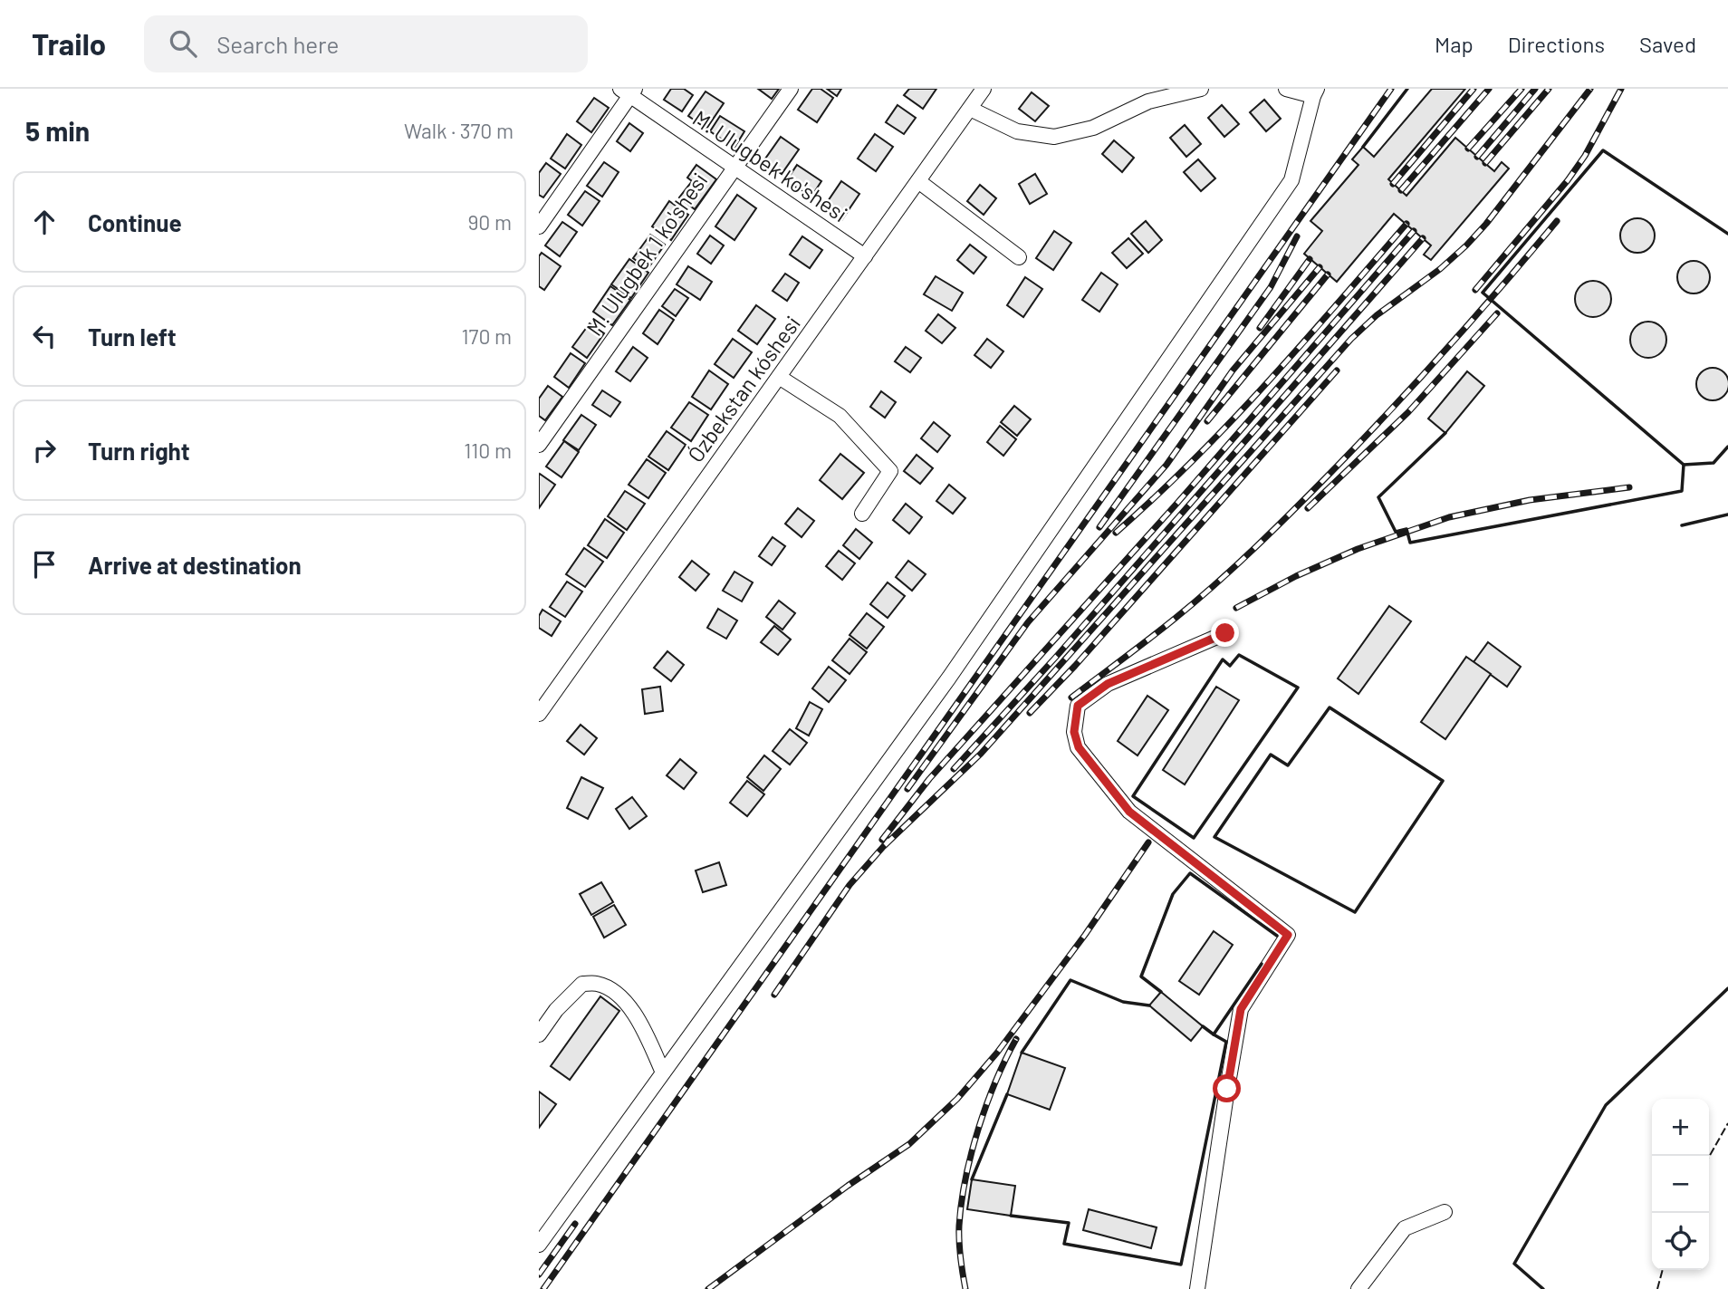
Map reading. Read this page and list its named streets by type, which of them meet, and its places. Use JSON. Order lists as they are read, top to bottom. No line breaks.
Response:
{"streets":{"street":["M. Ulugbek ko'shesi","M. Ulugbek 1 ko'shesi","Ózbekstan kóshesi"]},"crossings":[["M. Ulugbek ko'shesi","M. Ulugbek 1 ko'shesi"],["M. Ulugbek ko'shesi","Ózbekstan kóshesi"]],"page":{"header":"Trailo","search":"Search here","nav":["Map","Directions","Saved"],"heading":["5 min","Walk · 370 m"],"list":[["Continue","90 m"],["Turn left","170 m"],["Turn right","110 m"],"Arrive at destination"],"map_buttons":["+","−"]}}
